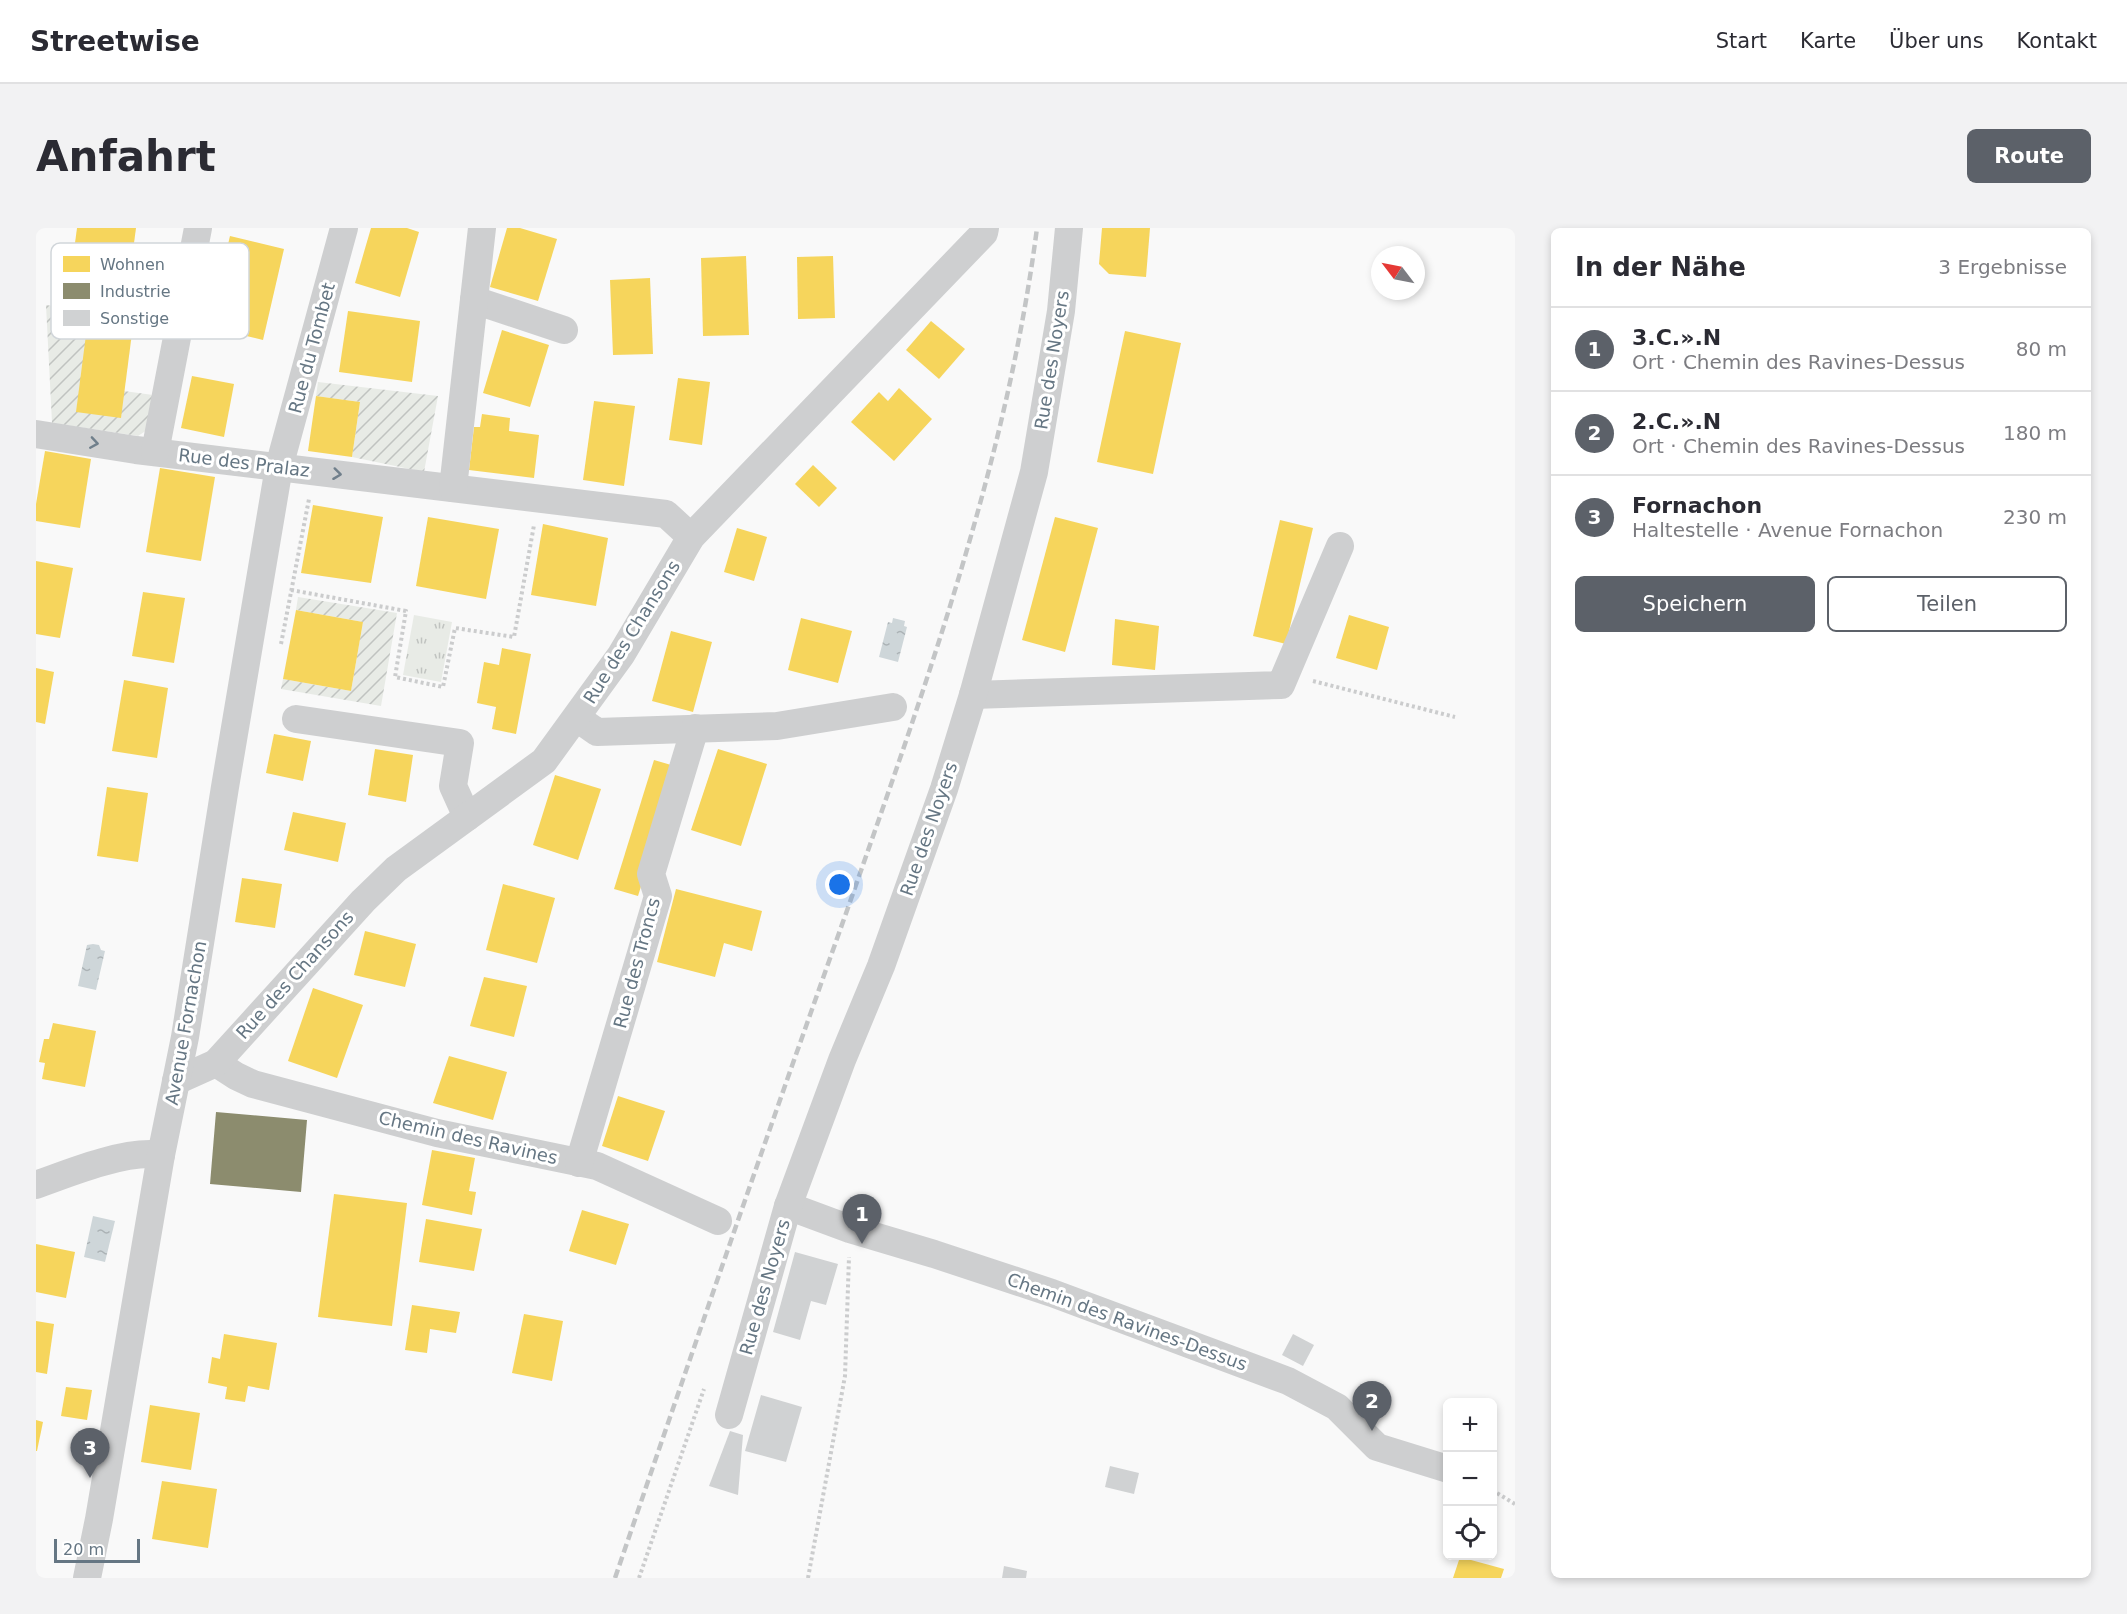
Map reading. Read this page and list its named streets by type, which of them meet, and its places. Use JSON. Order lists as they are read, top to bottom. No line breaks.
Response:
{"streets":{"street":["Rue du Tombet","Rue des Noyers","Rue des Pralaz","Rue des Chansons","Rue des Troncs","Avenue Fornachon","Chemin des Ravines","Chemin des Ravines-Dessus"]},"crossings":[["Rue du Tombet","Rue des Pralaz"],["Rue du Tombet","Avenue Fornachon"],["Rue des Noyers","Chemin des Ravines-Dessus"],["Rue des Pralaz","Rue des Chansons"],["Rue des Pralaz","Avenue Fornachon"],["Rue des Chansons","Avenue Fornachon"],["Rue des Chansons","Chemin des Ravines"],["Rue des Troncs","Chemin des Ravines"]],"one_way":["Rue des Pralaz"],"legend":["Wohnen","Industrie","Sonstige"],"scale_bar":"20 m","north":"top left","page":{"header":"Streetwise","nav":["Start","Karte","Über uns","Kontakt"],"buttons":["Route",["Speichern","Teilen"]],"title":"Anfahrt","heading":["In der Nähe","3 Ergebnisse"],"list":[{"mark":"1","name":"3.C.».N","note":"Ort · Chemin des Ravines-Dessus","value":"80 m"},{"mark":"2","name":"2.C.».N","note":"Ort · Chemin des Ravines-Dessus","value":"180 m"},{"mark":"3","name":"Fornachon","note":"Haltestelle · Avenue Fornachon","value":"230 m"}],"pins":["1","2","3"],"map_buttons":["+","−"],"scale":"20 m"}}
